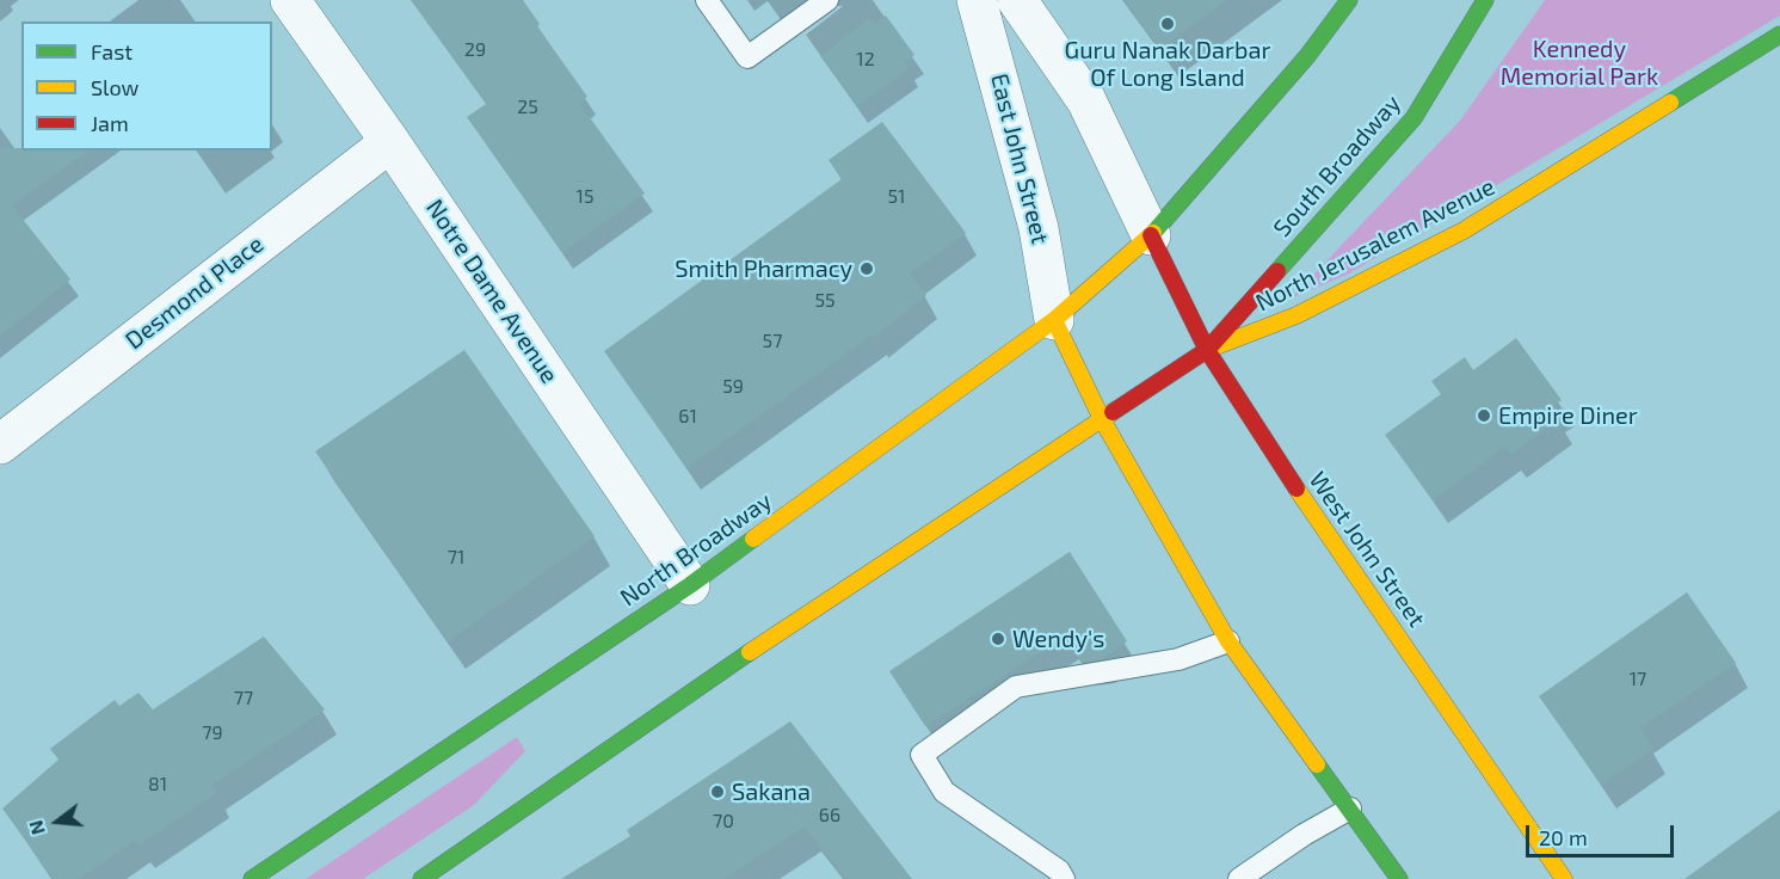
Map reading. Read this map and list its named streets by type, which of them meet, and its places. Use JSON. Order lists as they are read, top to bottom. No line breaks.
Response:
{"streets":{"main road":["South Broadway","North Jerusalem Avenue","North Broadway","West John Street"],"street":["East John Street","Notre Dame Avenue","Desmond Place"]},"crossings":[["East John Street","North Broadway"],["South Broadway","North Jerusalem Avenue"],["South Broadway","West John Street"],["North Jerusalem Avenue","West John Street"],["Notre Dame Avenue","Desmond Place"],["Notre Dame Avenue","North Broadway"],["North Broadway","West John Street"]],"parks":["Kennedy Memorial Park"],"places":["Guru Nanak Darbar Of Long Island","Smith Pharmacy","Empire Diner","Wendy's","Sakana"],"house_numbers":["29","12","25","15","51","55","57","59","61","71","17","77","79","81","66","70"],"legend":["Fast","Slow","Jam"],"scale_bar":"20 m","north":"left"}
